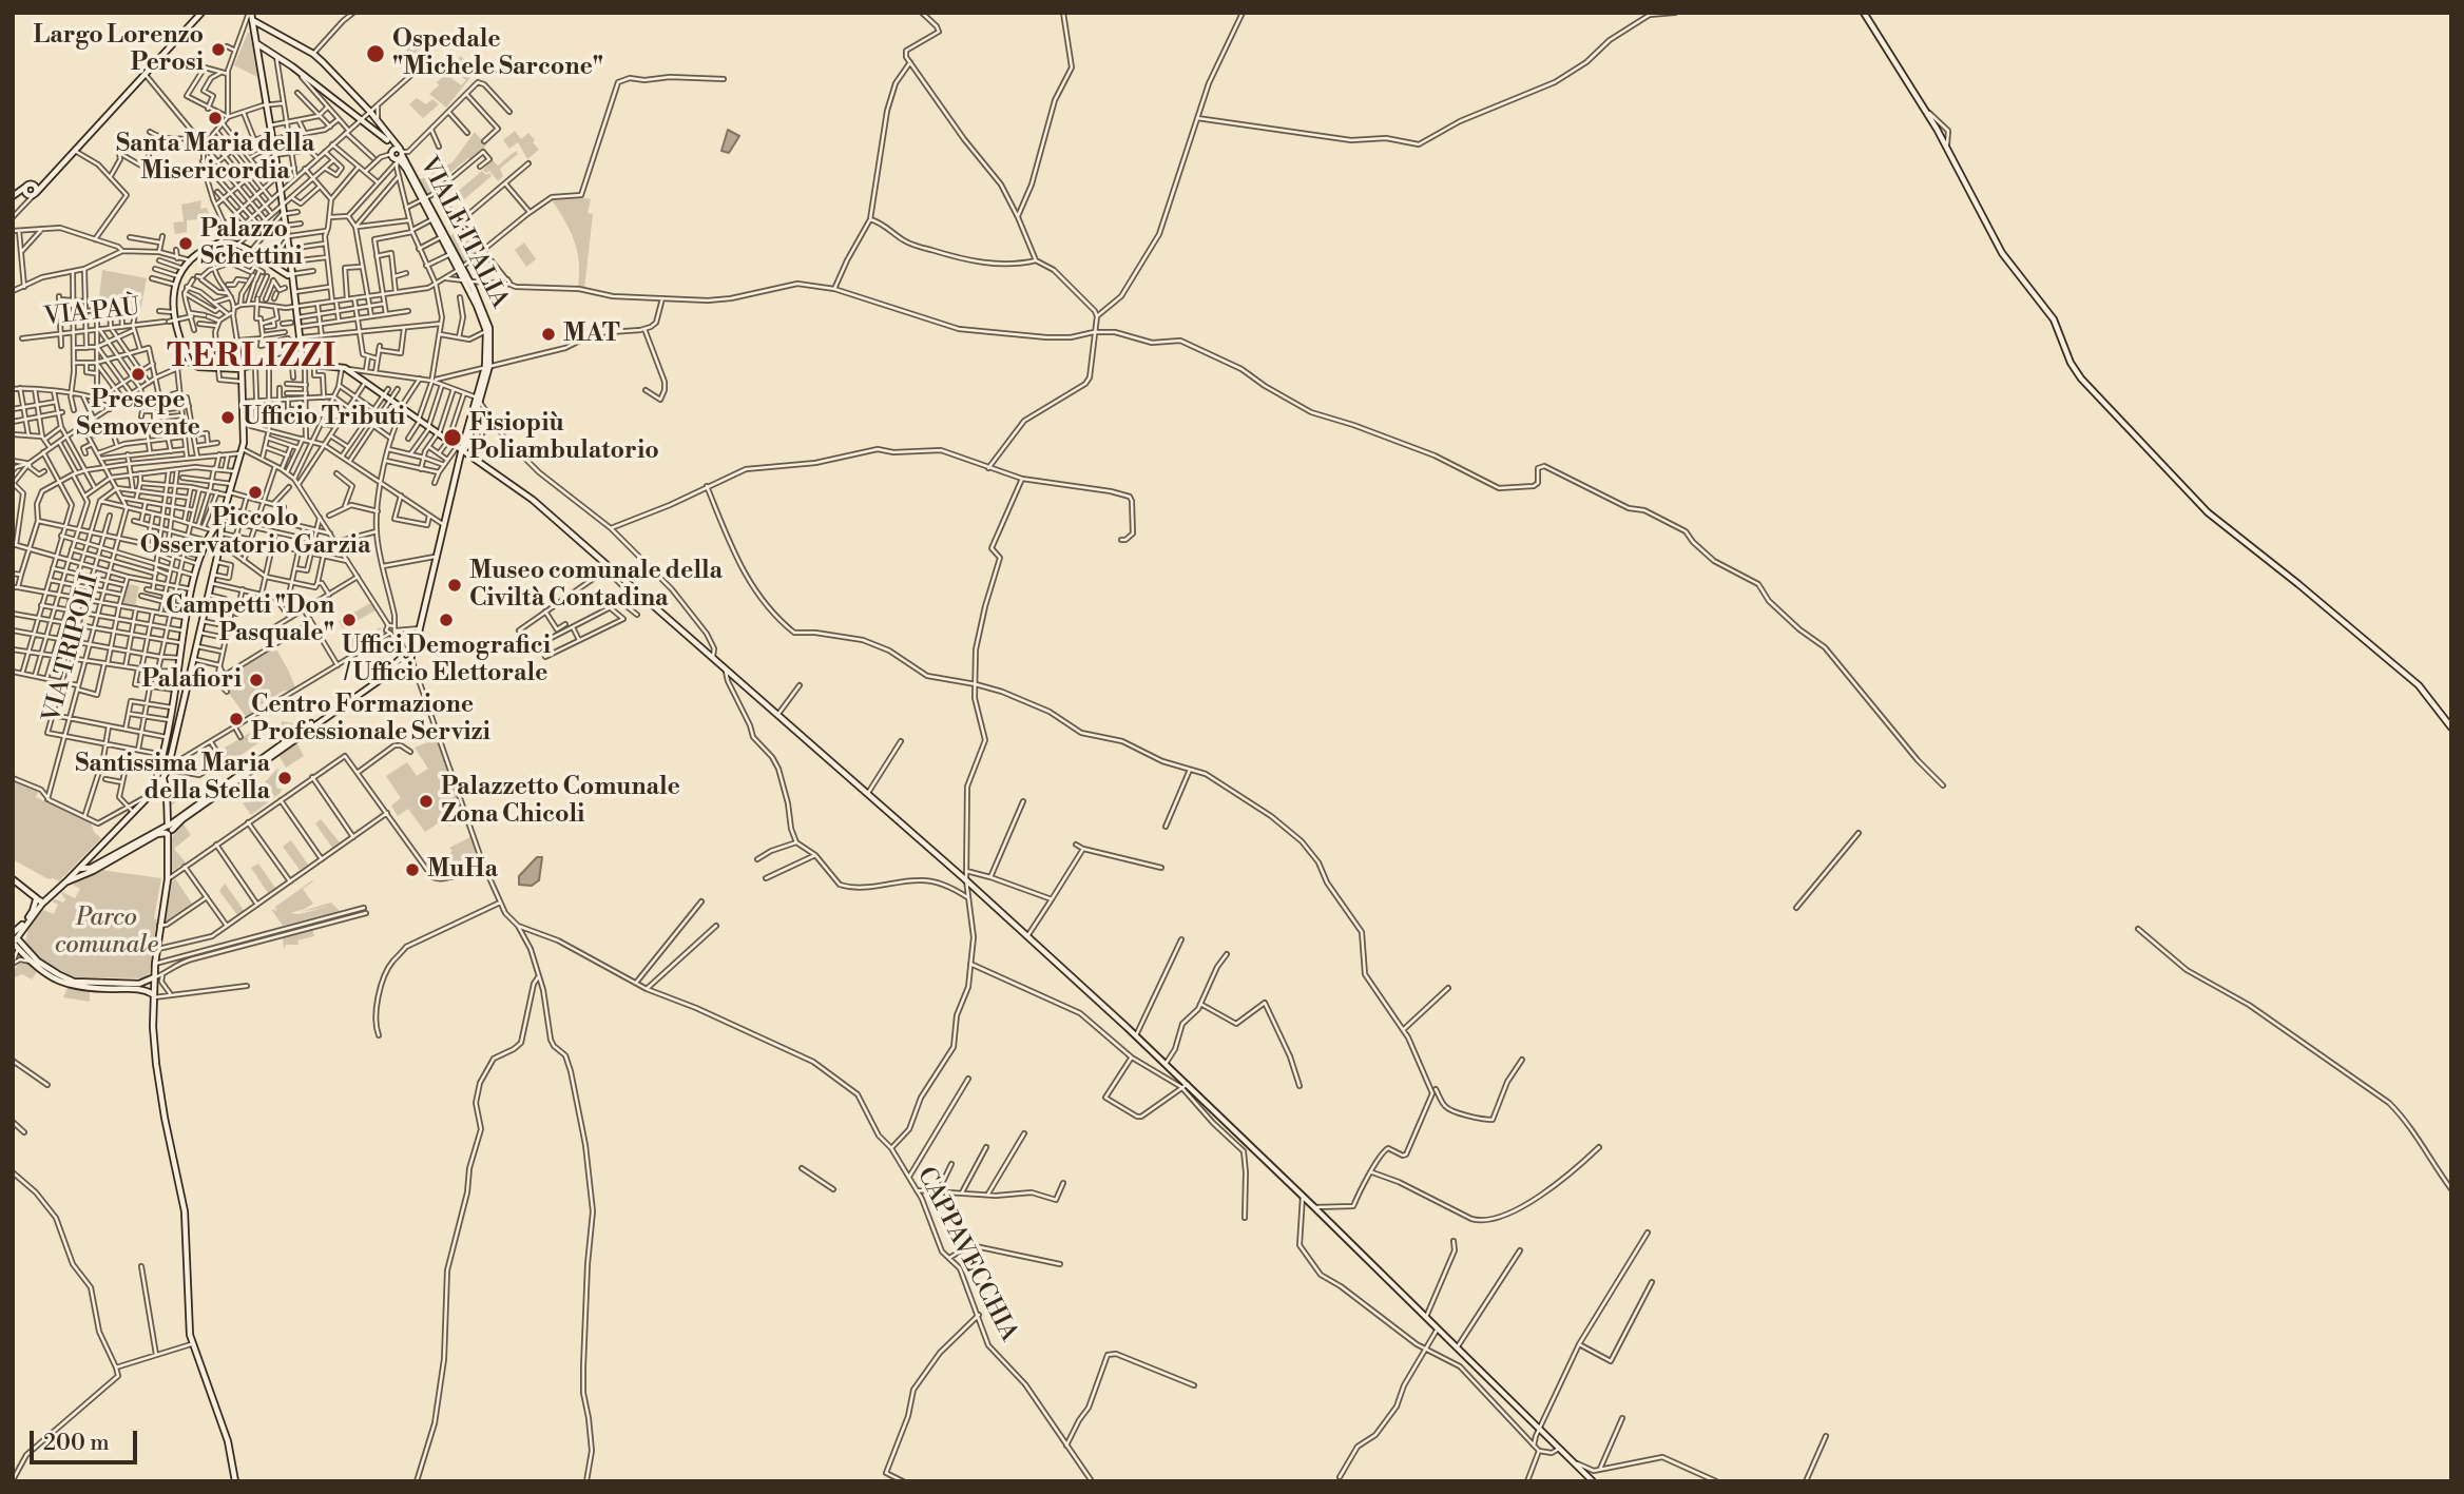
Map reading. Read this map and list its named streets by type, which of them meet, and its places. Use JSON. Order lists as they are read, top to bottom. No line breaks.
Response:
{"streets":{"main road":["VIALE ITALIA"],"street":["VIA PAÙ","VIA TRIPOLI","CAPPAVECCHIA"]},"districts":["TERLIZZI"],"parks":["Parco comunale"],"places":["Largo Lorenzo Perosi","Ospedale \"Michele Sarcone\"","Santa Maria della Misericordia","Palazzo Schettini","MAT","Presepe Semovente","Ufficio Tributi","Fisiopiù Poliambulatorio","Piccolo Osservatorio Garzia","Museo comunale della Civiltà Contadina","Campetti \"Don Pasquale\"","Uffici Demografici / Ufficio Elettorale","Palafiori","Centro Formazione Professionale Servizi","Santissima Maria della Stella","Palazzetto Comunale Zona Chicoli","MuHa"],"scale_bar":"200 m"}
